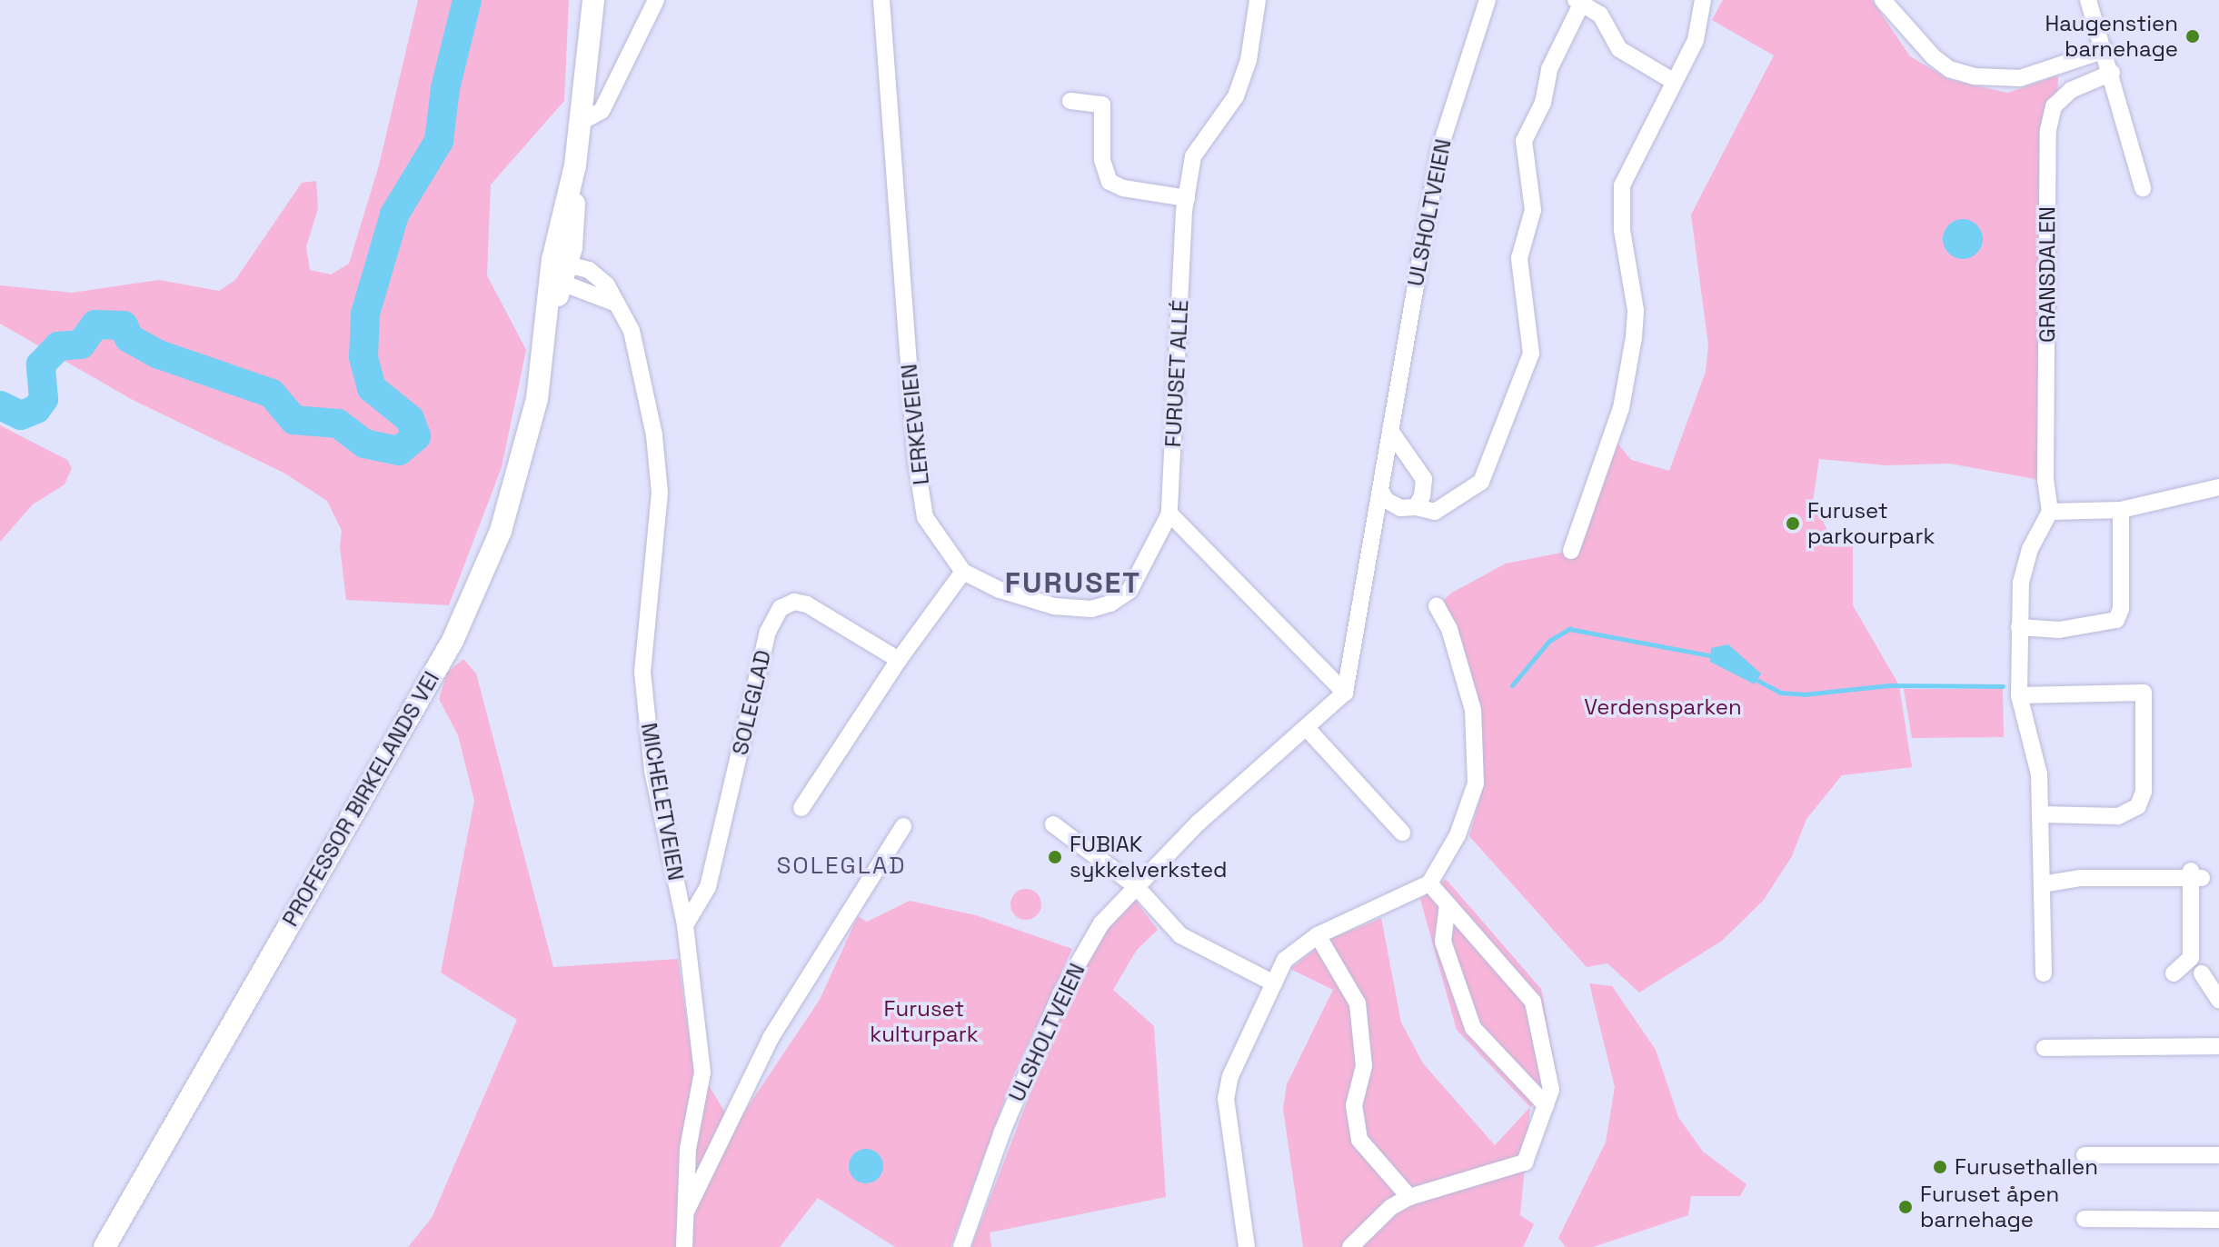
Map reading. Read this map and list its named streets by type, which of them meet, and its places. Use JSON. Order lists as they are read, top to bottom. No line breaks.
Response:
{"streets":{"main road":["PROFESSOR BIRKELANDS VEI"],"street":["ULSHOLTVEIEN","GRANSDALEN","FURUSET ALLÉ","LERKEVEIEN","SOLEGLAD","MICHELETVEIEN"]},"crossings":[["FURUSET ALLÉ","LERKEVEIEN"],["SOLEGLAD","MICHELETVEIEN"],["PROFESSOR BIRKELANDS VEI","MICHELETVEIEN"]],"districts":["FURUSET","SOLEGLAD"],"parks":["Verdensparken","Furuset kulturpark"],"places":["Haugenstien barnehage","Furuset parkourpark","FUBIAK sykkelverksted","Furusethallen","Furuset åpen barnehage"]}
